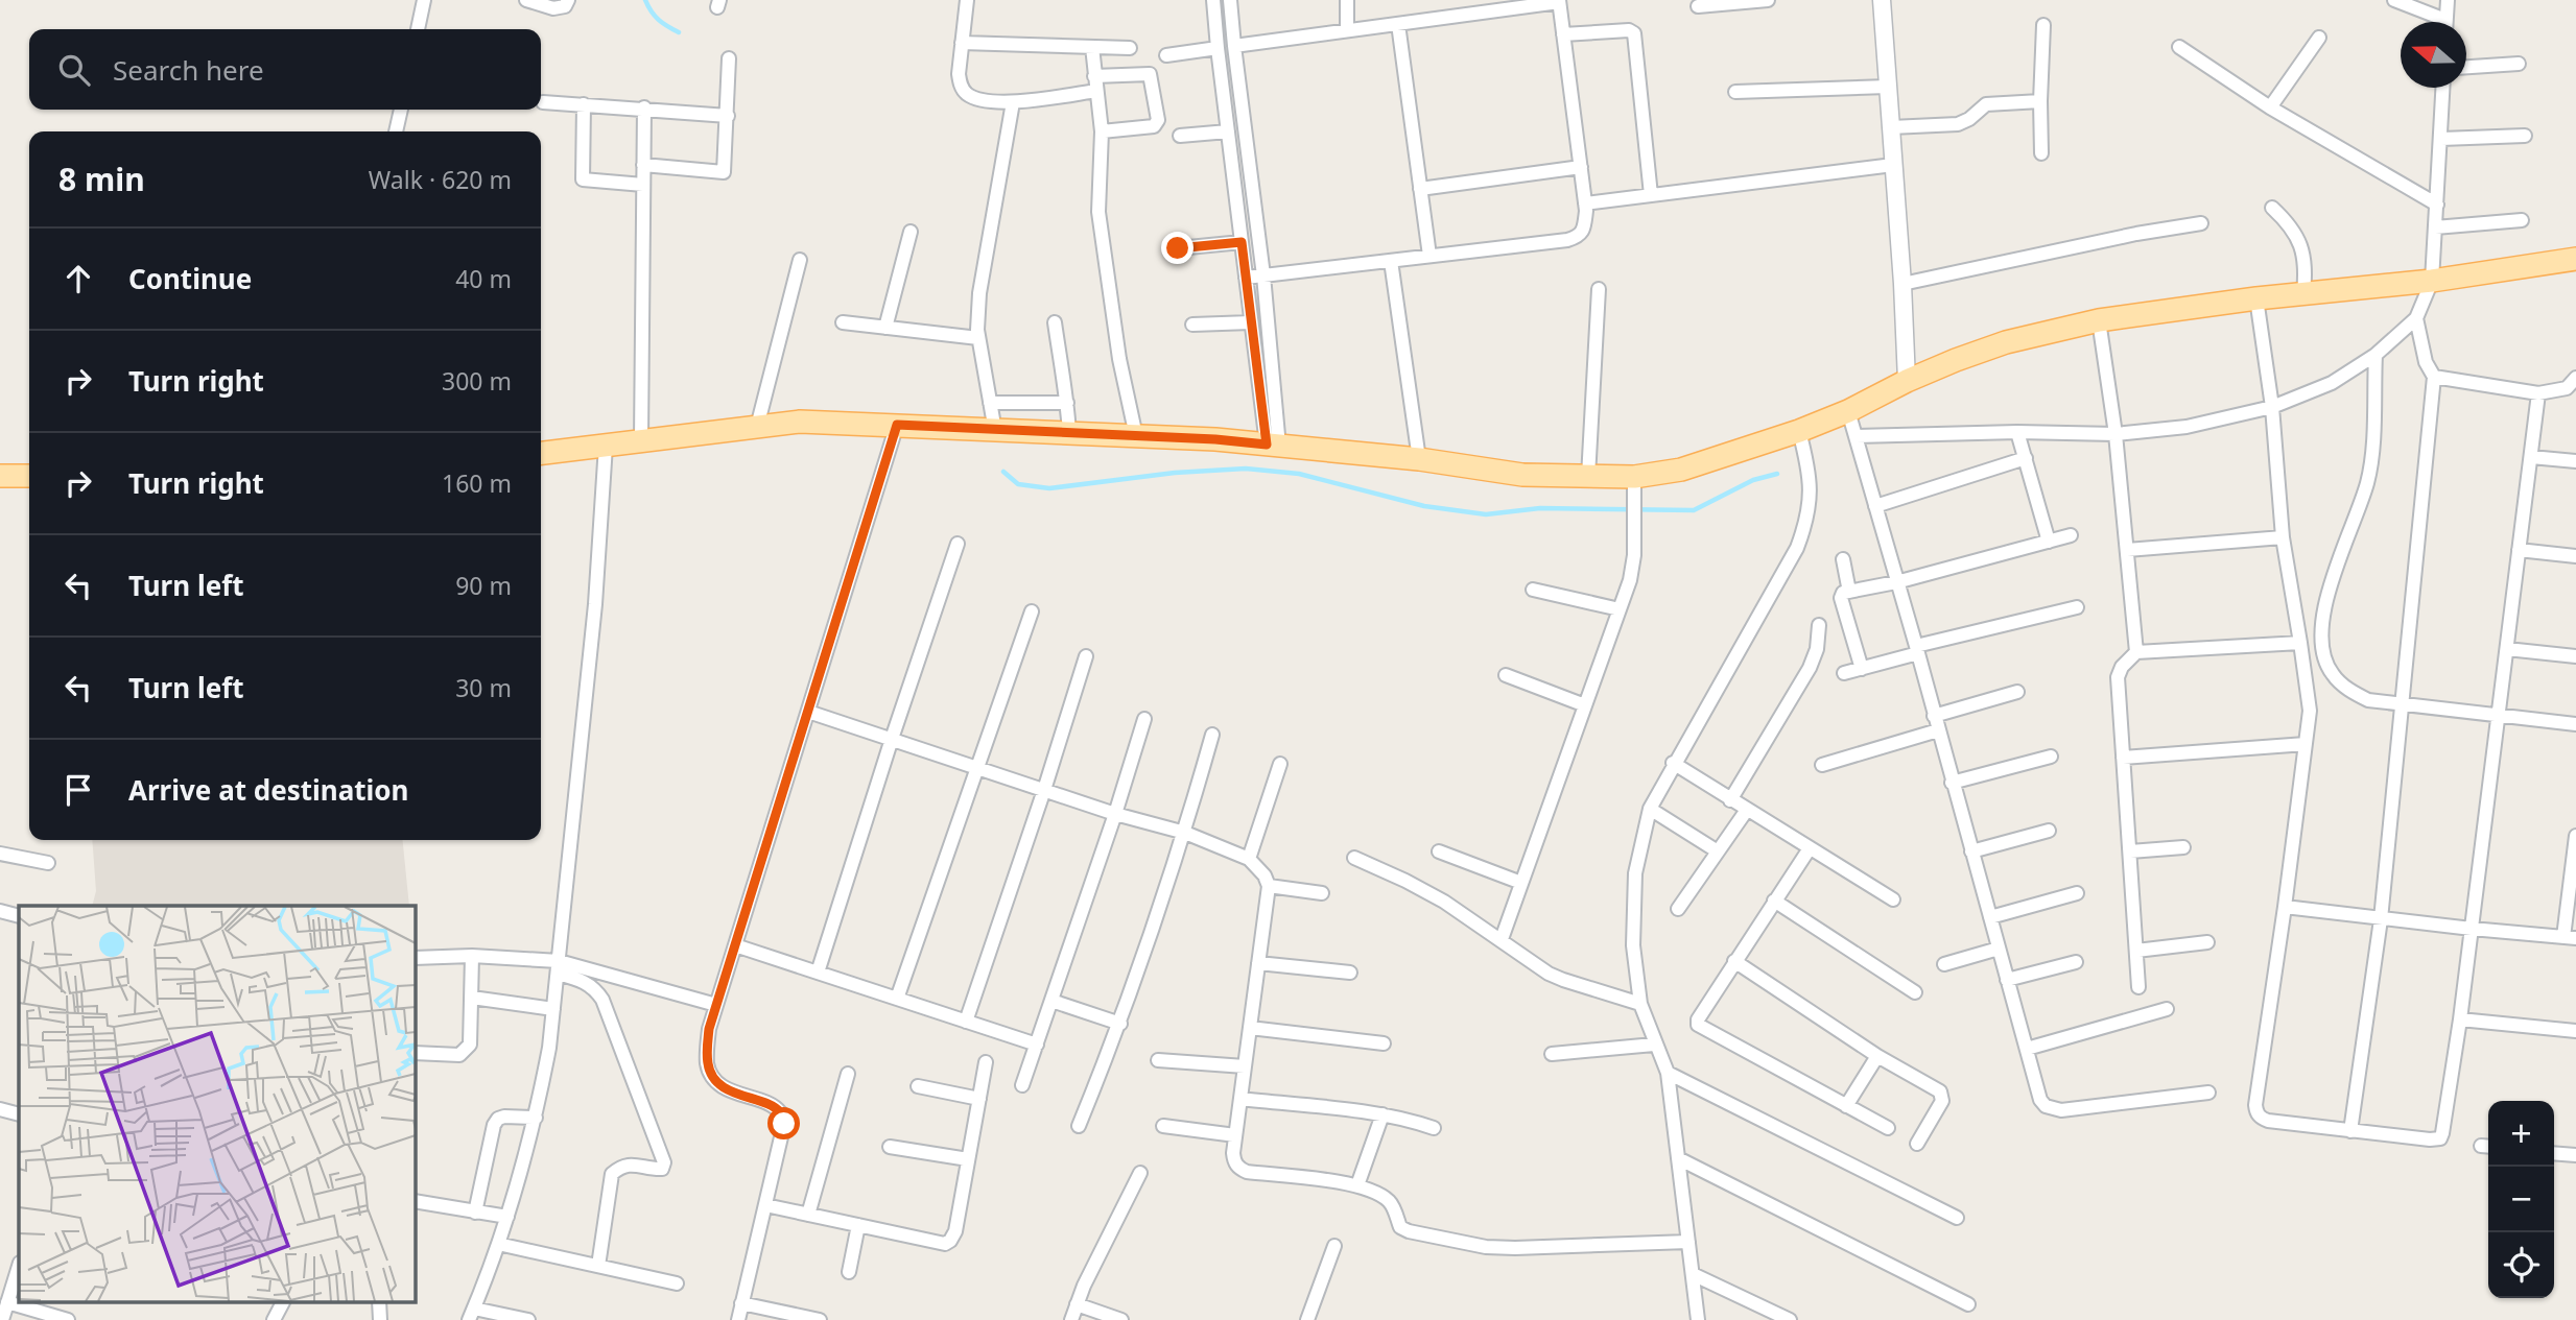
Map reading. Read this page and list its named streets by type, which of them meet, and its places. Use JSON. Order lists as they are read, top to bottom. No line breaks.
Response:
{"north":"left","page":{"search":"Search here","heading":["8 min","Walk · 620 m"],"list":[["Continue","40 m"],["Turn right","300 m"],["Turn right","160 m"],["Turn left","90 m"],["Turn left","30 m"],"Arrive at destination"],"map_buttons":["+","−"]}}
